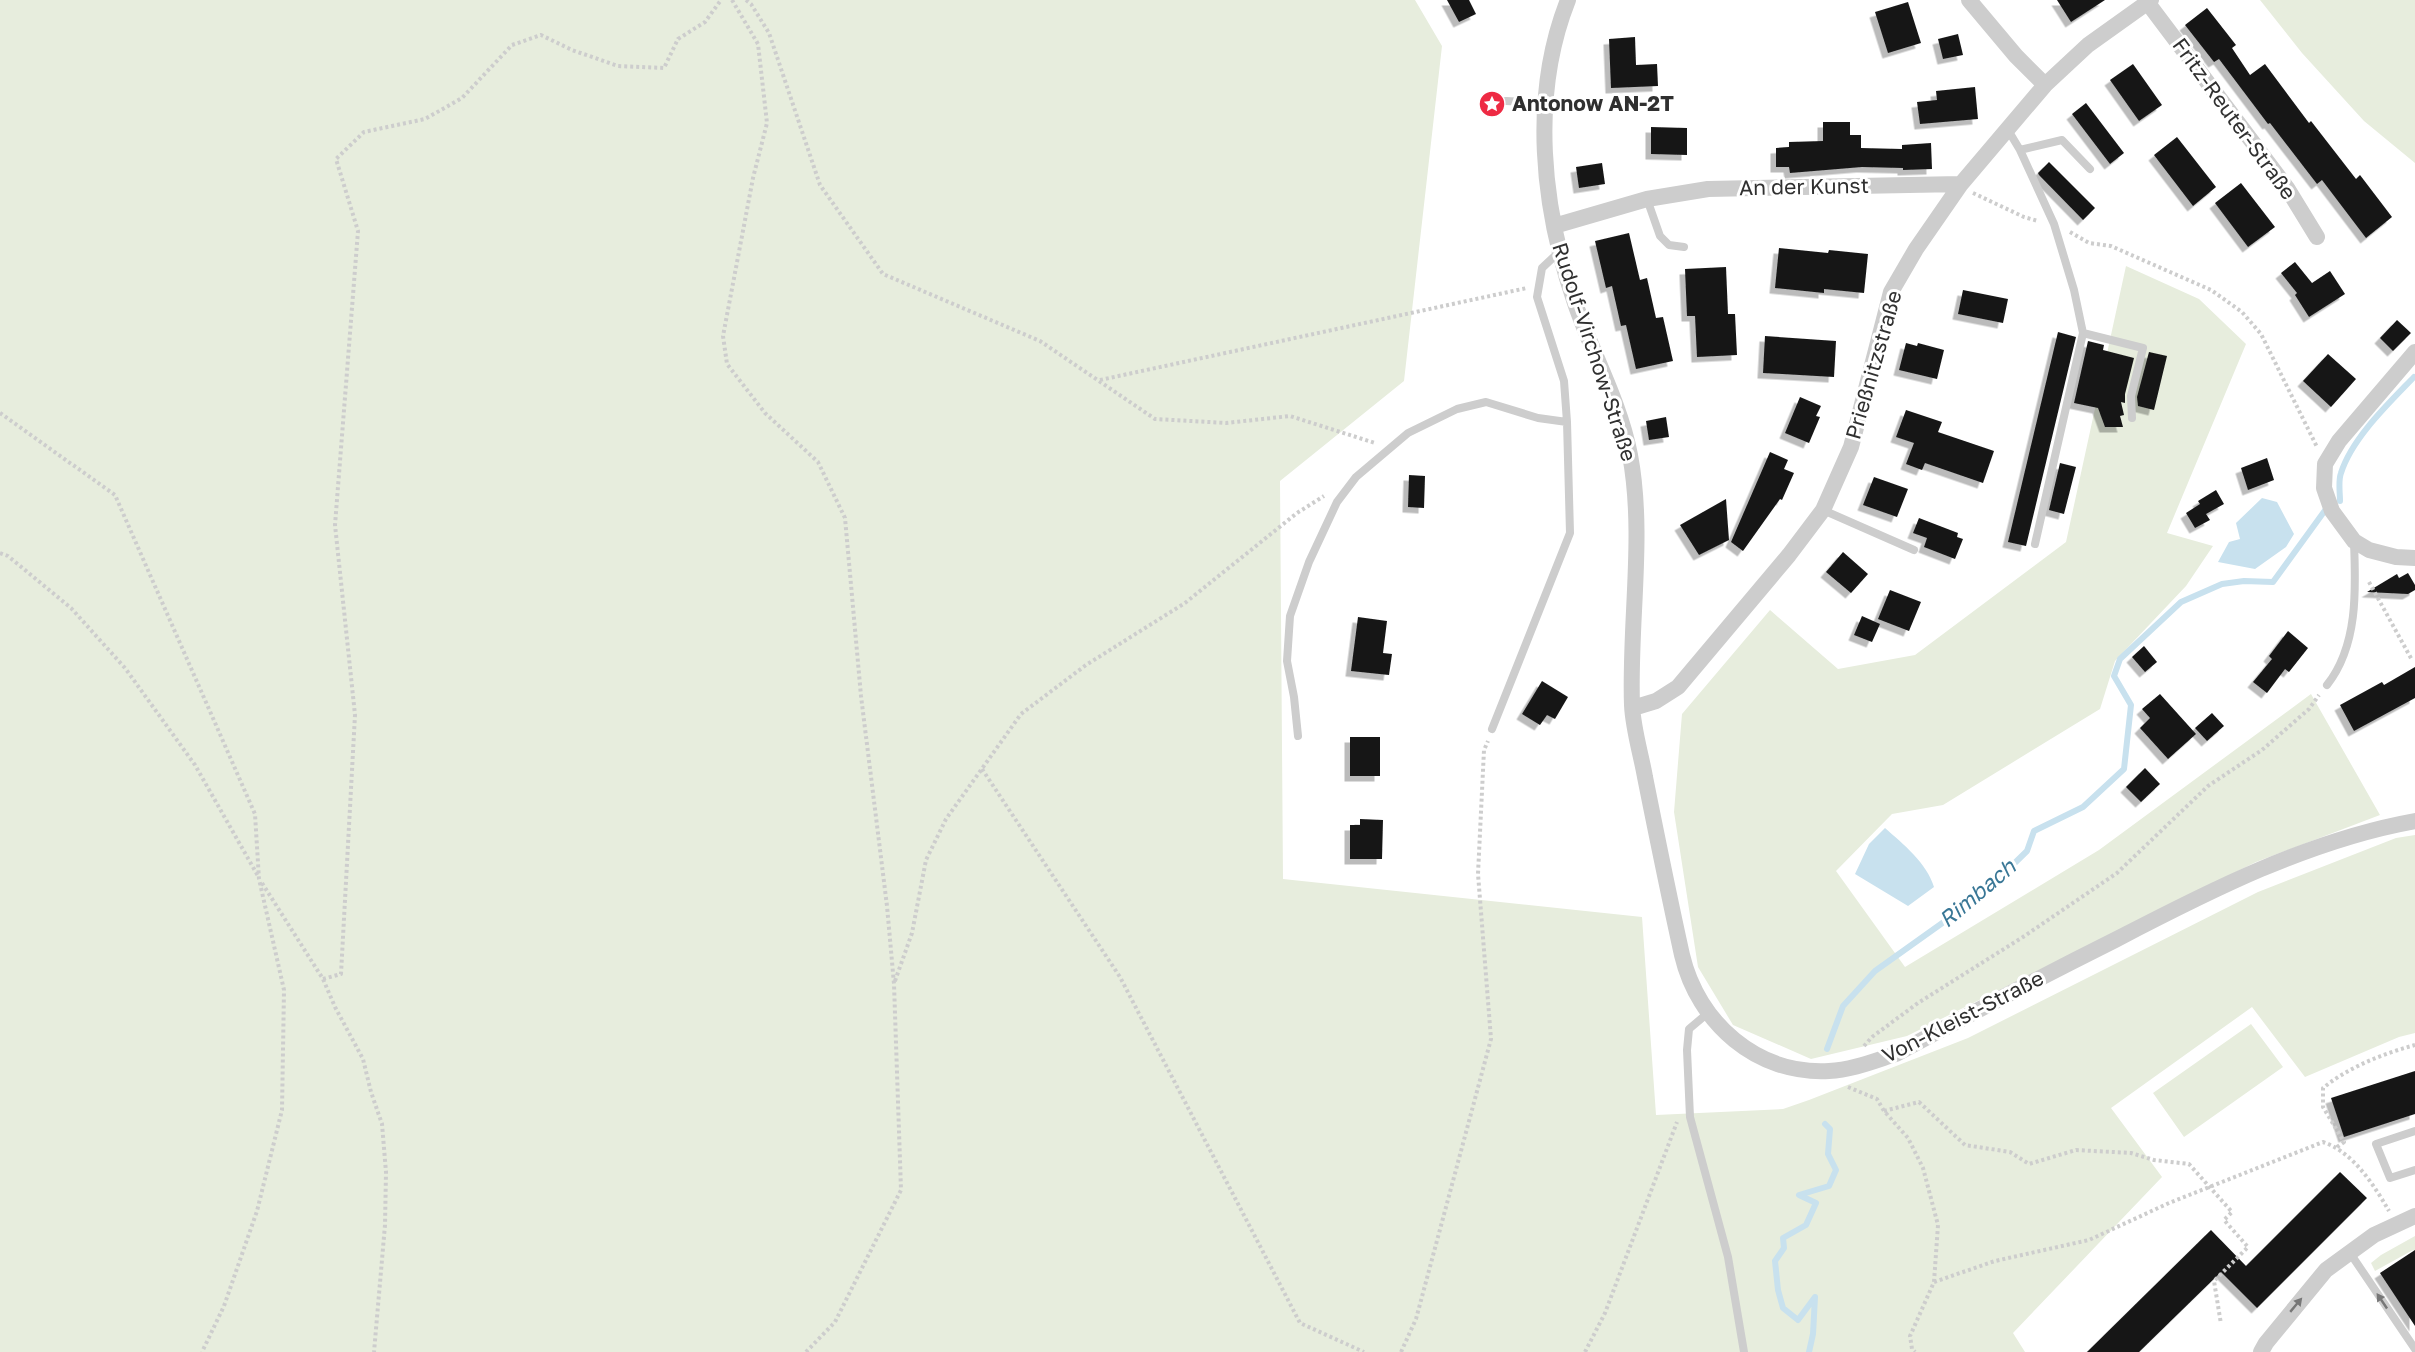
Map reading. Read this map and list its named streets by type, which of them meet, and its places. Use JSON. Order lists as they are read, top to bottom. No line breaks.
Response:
{"streets":{"street":["Fritz-Reuter-Straße","An der Kunst","Rudolf-Virchow-Straße","Prießnitzstraße","Von-Kleist-Straße"]},"crossings":[["Fritz-Reuter-Straße","Prießnitzstraße"],["An der Kunst","Rudolf-Virchow-Straße"],["An der Kunst","Prießnitzstraße"],["Rudolf-Virchow-Straße","Prießnitzstraße"],["Rudolf-Virchow-Straße","Von-Kleist-Straße"],["Prießnitzstraße","Von-Kleist-Straße"]],"water":["Rimbach"],"places":{"place":["Antonow AN-2T"]}}
